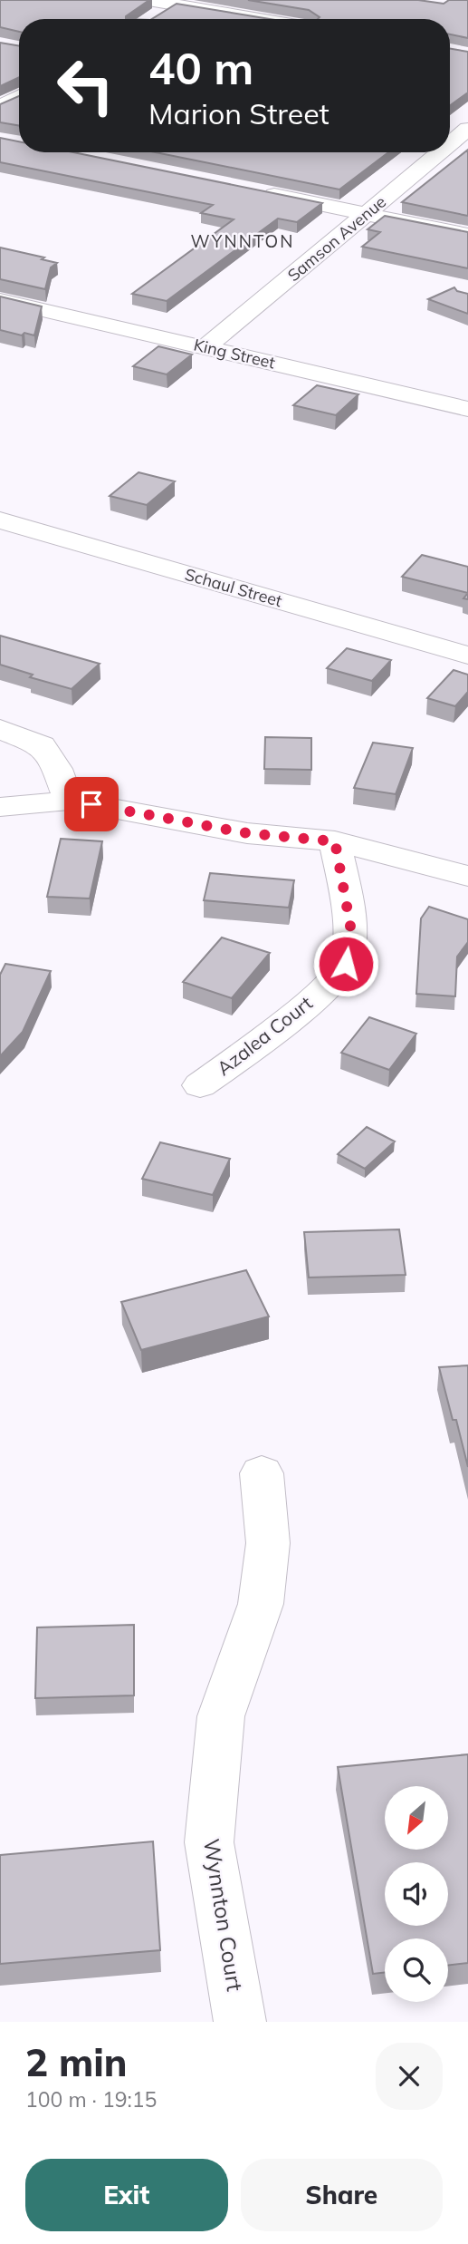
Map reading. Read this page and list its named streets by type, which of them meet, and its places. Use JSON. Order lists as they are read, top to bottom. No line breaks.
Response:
{"streets":{"street":["Samson Avenue","King Street","Schaul Street","Azalea Court","Wynnton Court"]},"crossings":[["Samson Avenue","King Street"]],"districts":["WYNNTON"],"north":"bottom left","page":{"turn":["40 m","Marion Street"],"heading":["2 min","100 m · 19:15"],"buttons":["Exit","Share"]}}
